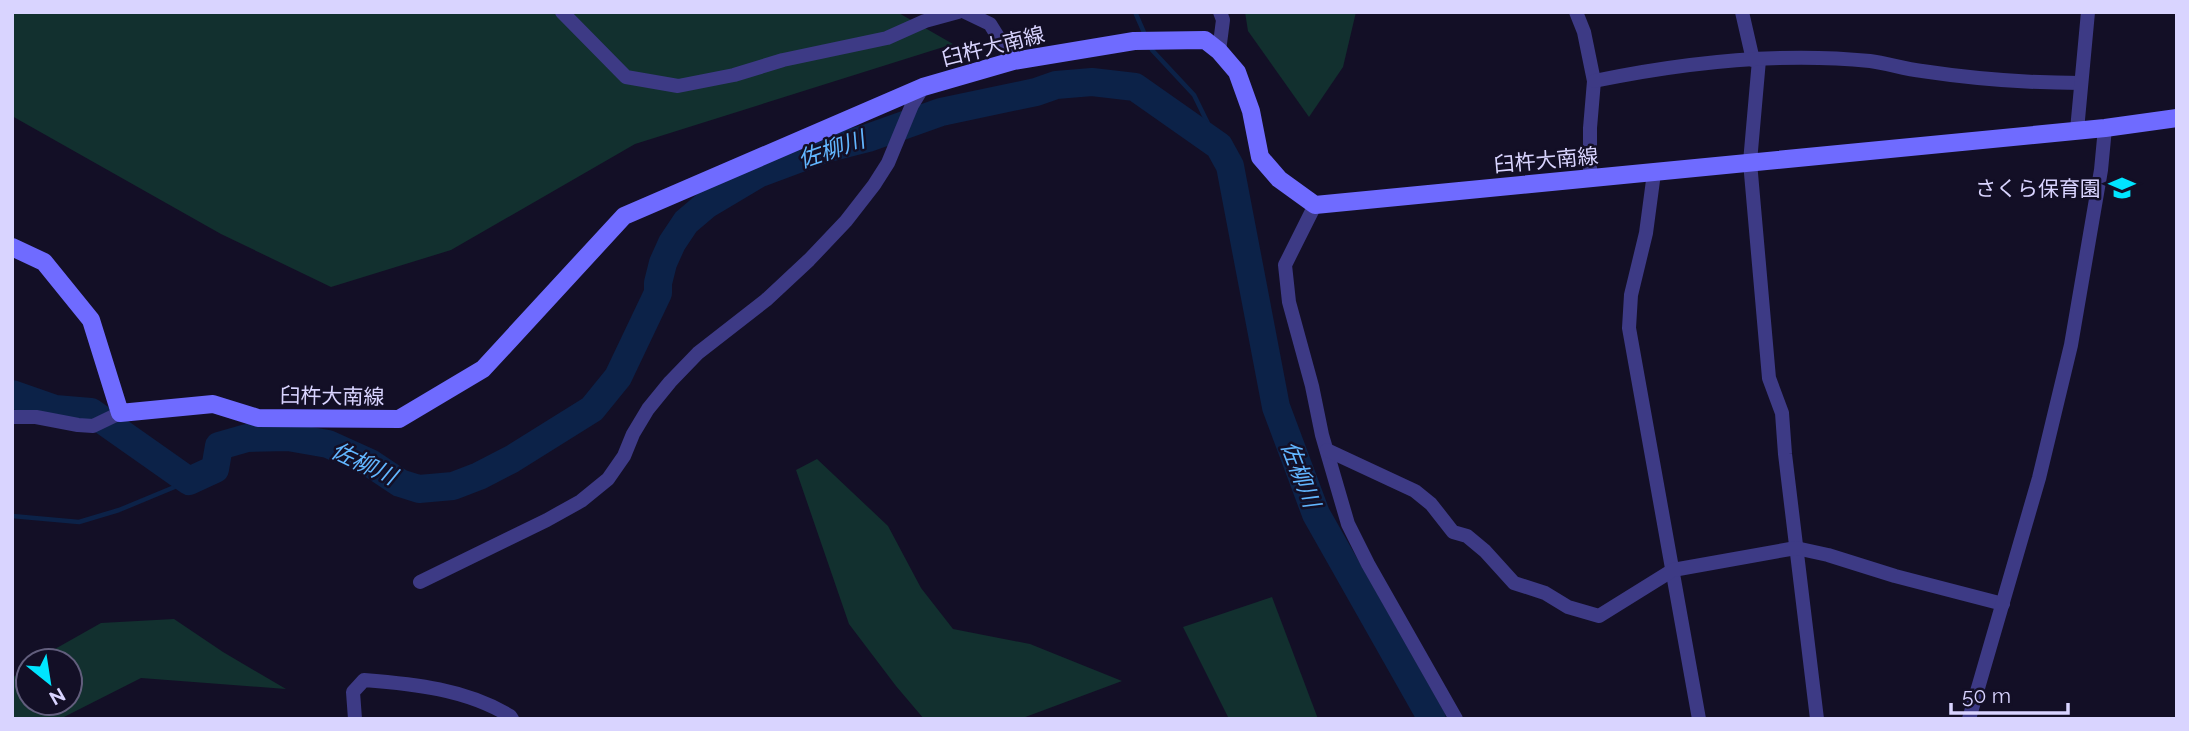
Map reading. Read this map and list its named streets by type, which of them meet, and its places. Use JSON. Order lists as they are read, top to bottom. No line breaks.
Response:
{"streets":{"main road":["臼杵大南線"]},"water":["佐柳川"],"places":{"school or university":["さくら保育園"]},"scale_bar":"50 m","north":"bottom right"}
